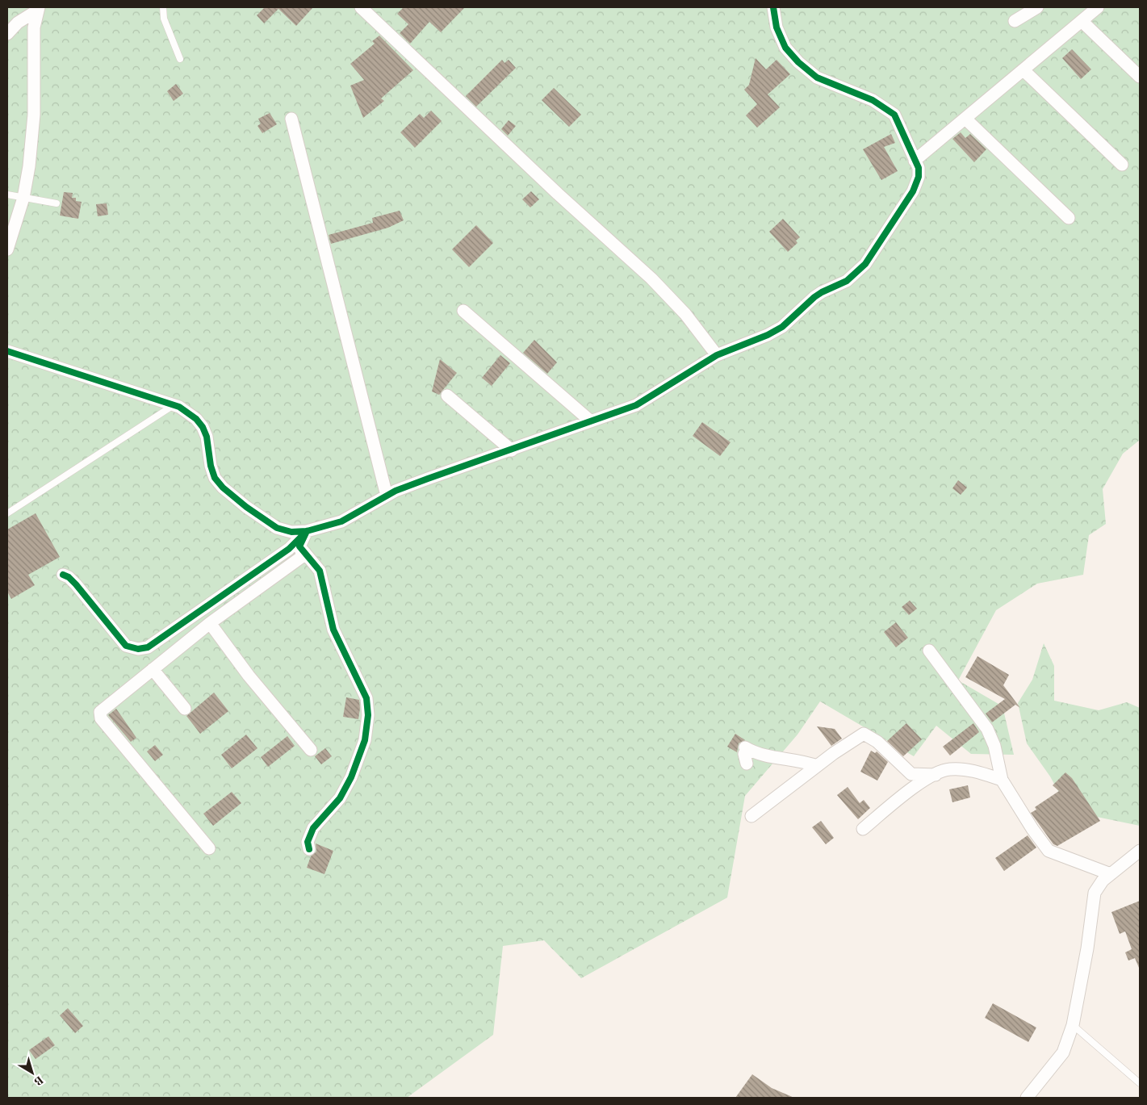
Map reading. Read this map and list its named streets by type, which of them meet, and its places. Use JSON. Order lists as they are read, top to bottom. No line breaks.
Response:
{"north":"bottom right"}
